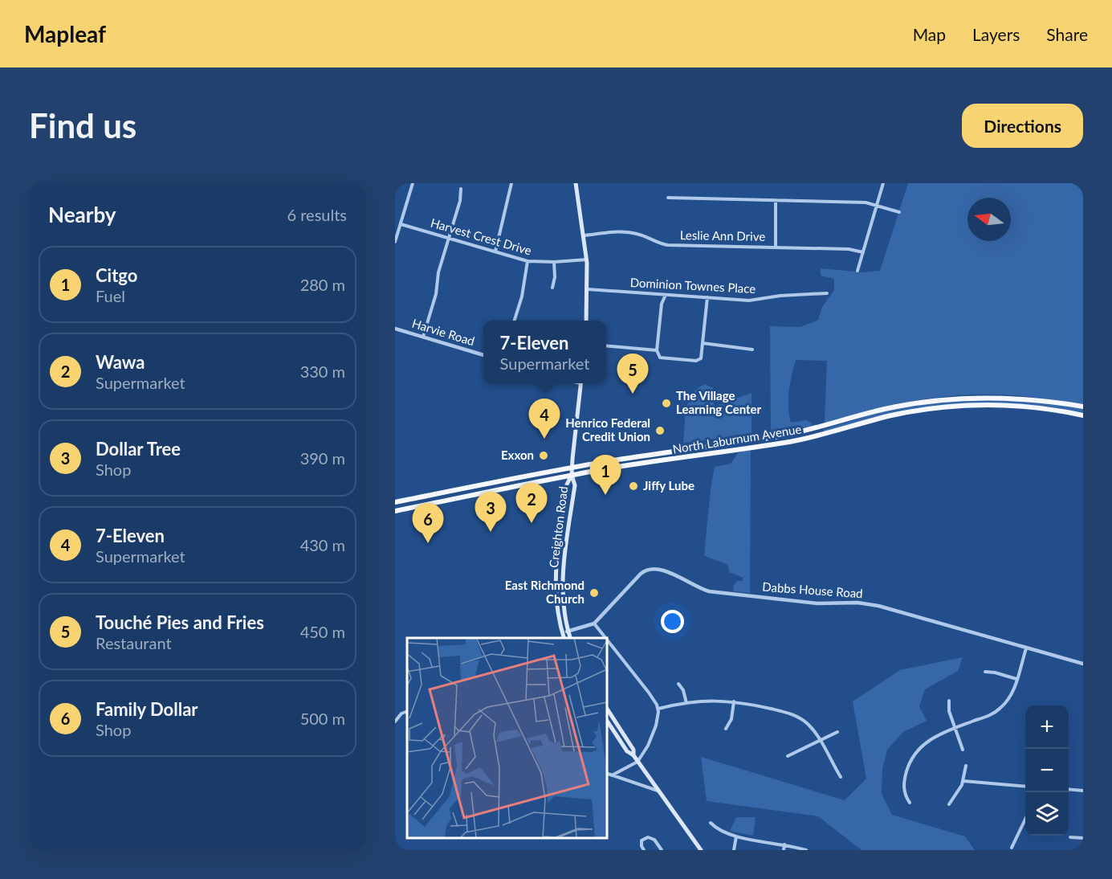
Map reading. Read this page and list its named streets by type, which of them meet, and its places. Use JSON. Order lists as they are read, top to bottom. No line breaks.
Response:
{"streets":{"main road":["North Laburnum Avenue","Creighton Road"],"street":["Leslie Ann Drive","Harvest Crest Drive","Dominion Townes Place","Harvie Road","Dabbs House Road"]},"crossings":[["North Laburnum Avenue","Creighton Road"],["Creighton Road","Dabbs House Road"]],"places":["The Village Learning Center","Henrico Federal Credit Union","Exxon","Jiffy Lube","East Richmond Church"],"north":"left","page":{"header":"Mapleaf","nav":["Map","Layers","Share"],"buttons":"Directions","title":"Find us","heading":["Nearby","6 results"],"list":[{"mark":"1","name":"Citgo","note":"Fuel","value":"280 m"},{"mark":"2","name":"Wawa","note":"Supermarket","value":"330 m"},{"mark":"3","name":"Dollar Tree","note":"Shop","value":"390 m"},{"mark":"4","name":"7-Eleven","note":"Supermarket","value":"430 m"},{"mark":"5","name":"Touché Pies and Fries","note":"Restaurant","value":"450 m"},{"mark":"6","name":"Family Dollar","note":"Shop","value":"500 m"}],"popup":["7-Eleven","Supermarket"],"pins":["5","4","1","2","3","6"],"map_buttons":["+","−"]}}
